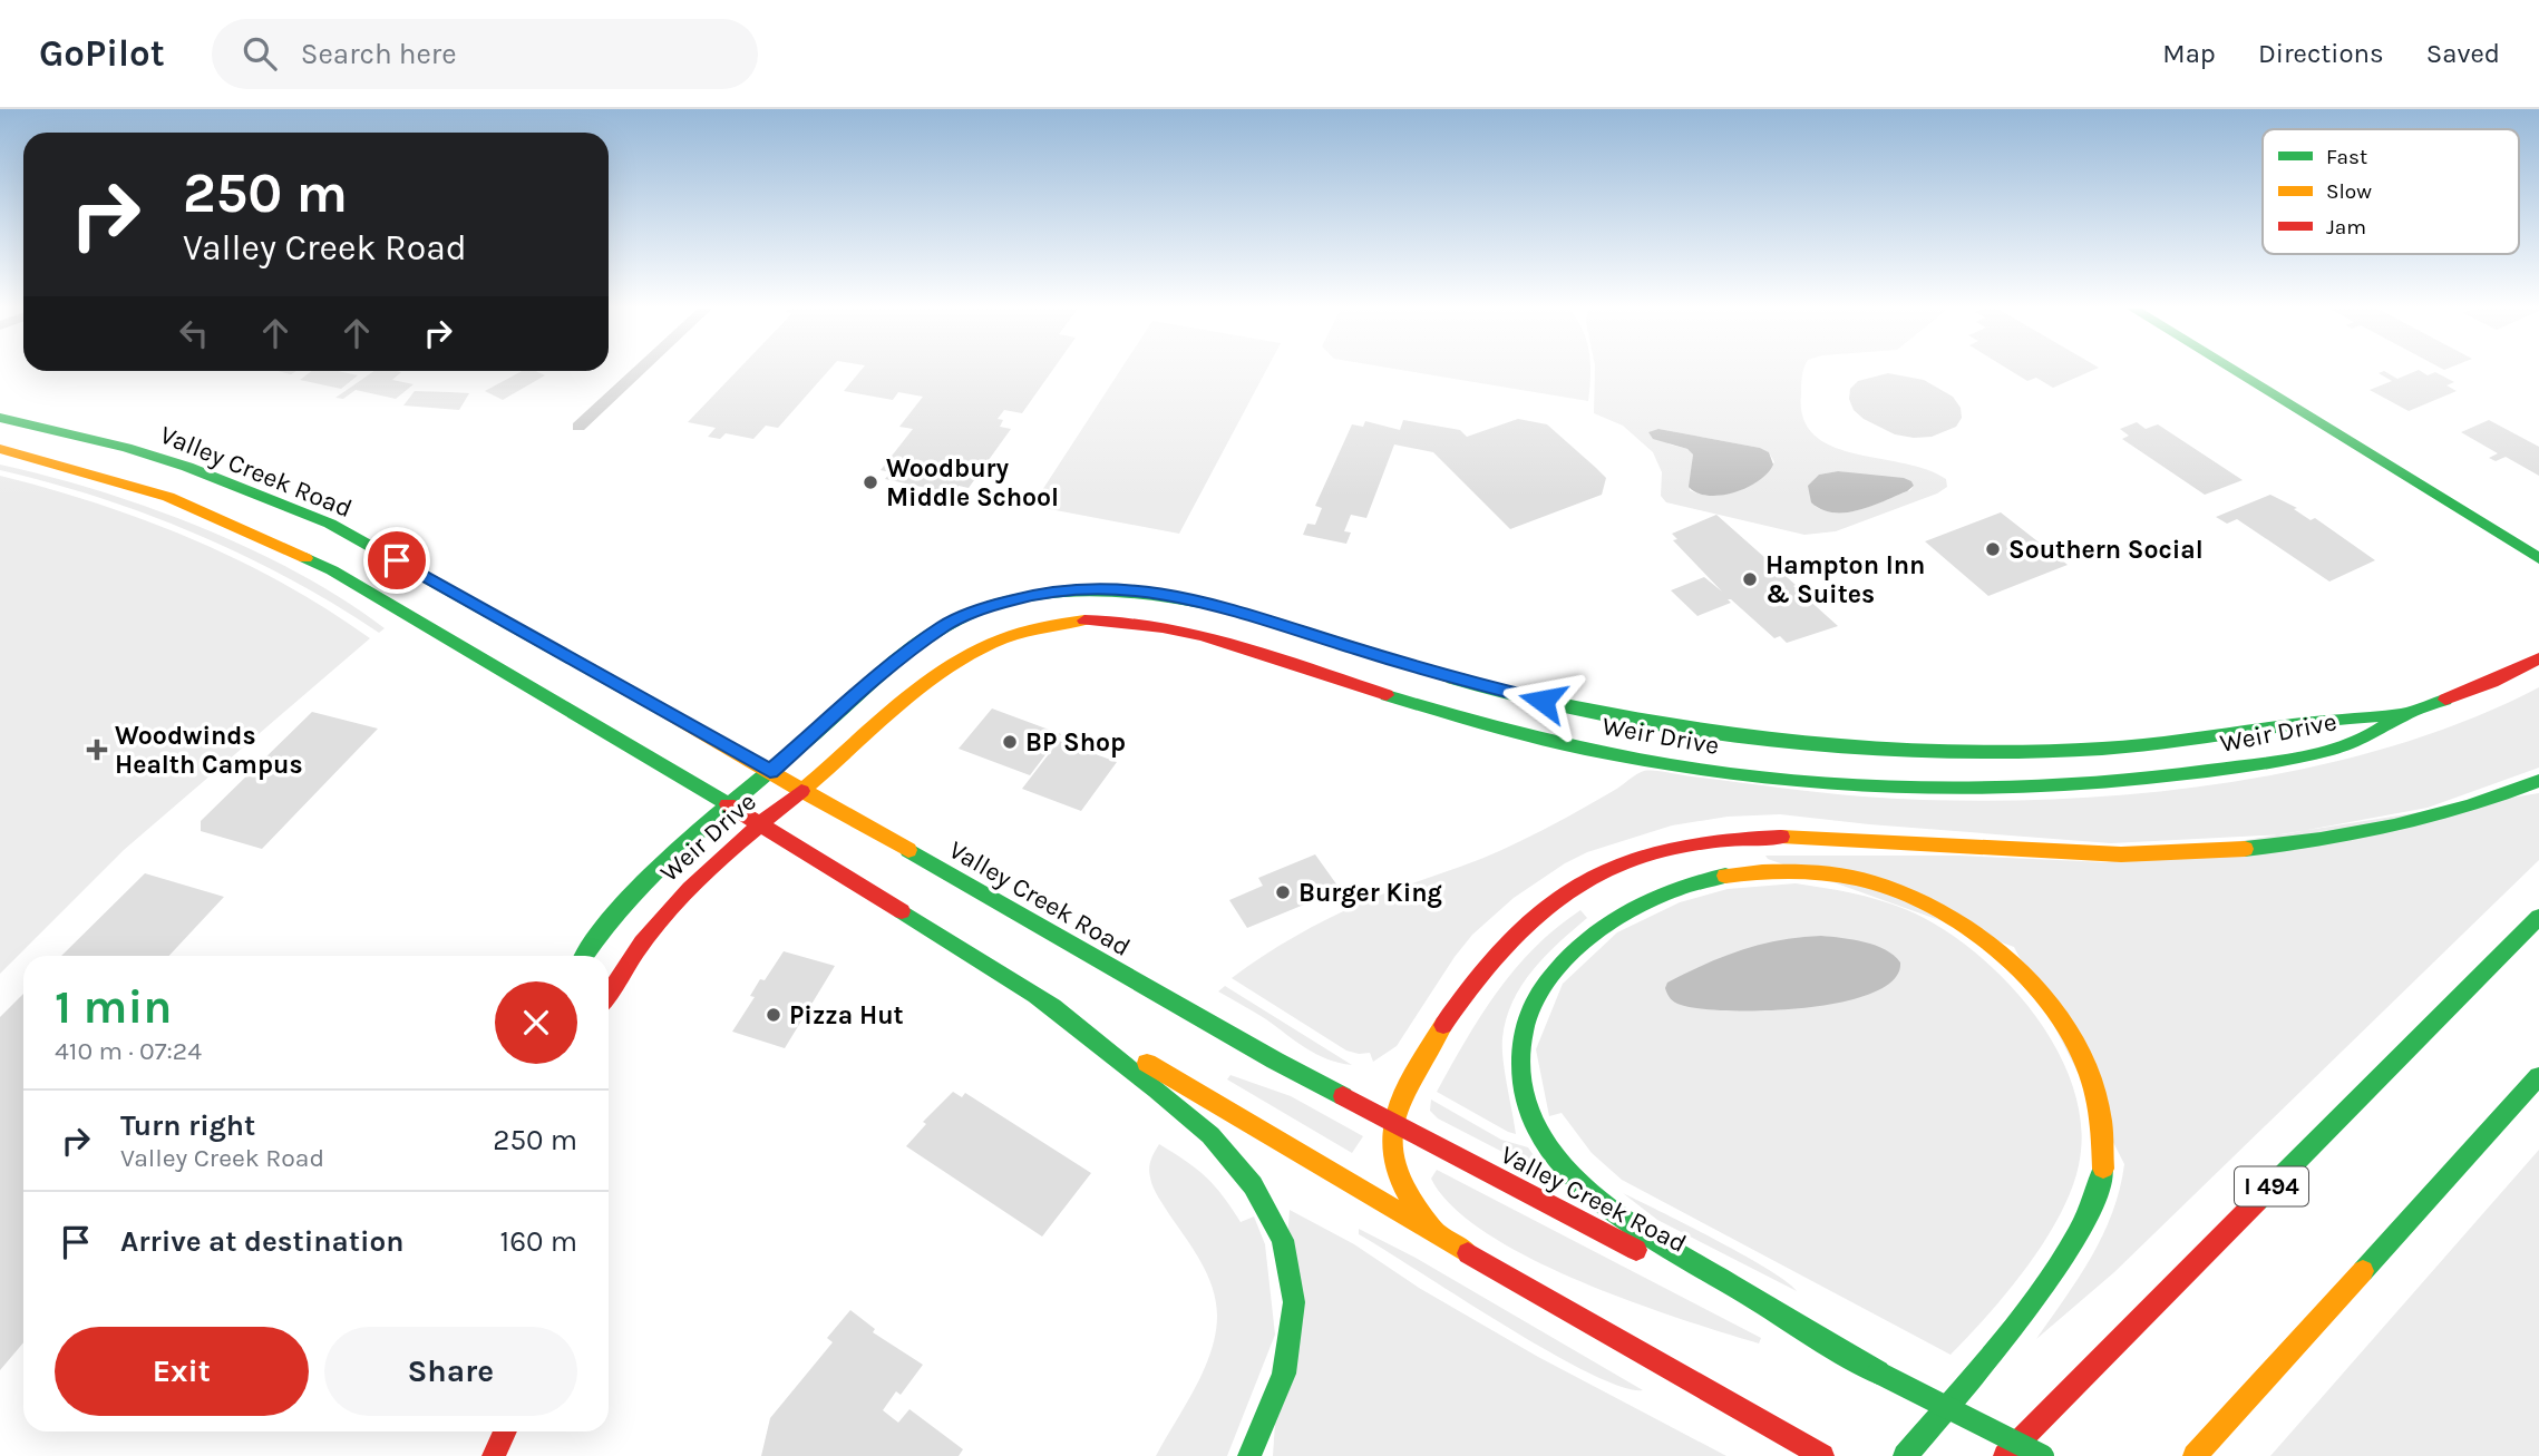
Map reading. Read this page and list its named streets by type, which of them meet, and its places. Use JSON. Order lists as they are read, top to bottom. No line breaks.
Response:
{"streets":{"main road":["Valley Creek Road","Weir Drive","I 494"]},"crossings":[["Valley Creek Road","Weir Drive"]],"places":{"other":["Woodbury Middle School","Southern Social","Hampton Inn & Suites","BP Shop","Burger King","Pizza Hut"],"health":["Woodwinds Health Campus"]},"legend":["Fast","Slow","Jam"],"page":{"header":"GoPilot","search":"Search here","nav":["Map","Directions","Saved"],"turn":["250 m","Valley Creek Road"],"heading":["1 min","410 m · 07:24"],"list":[{"name":"Turn right","note":"Valley Creek Road","value":"250 m"},{"name":"Arrive at destination","value":"160 m"}],"buttons":["Exit","Share"]}}
